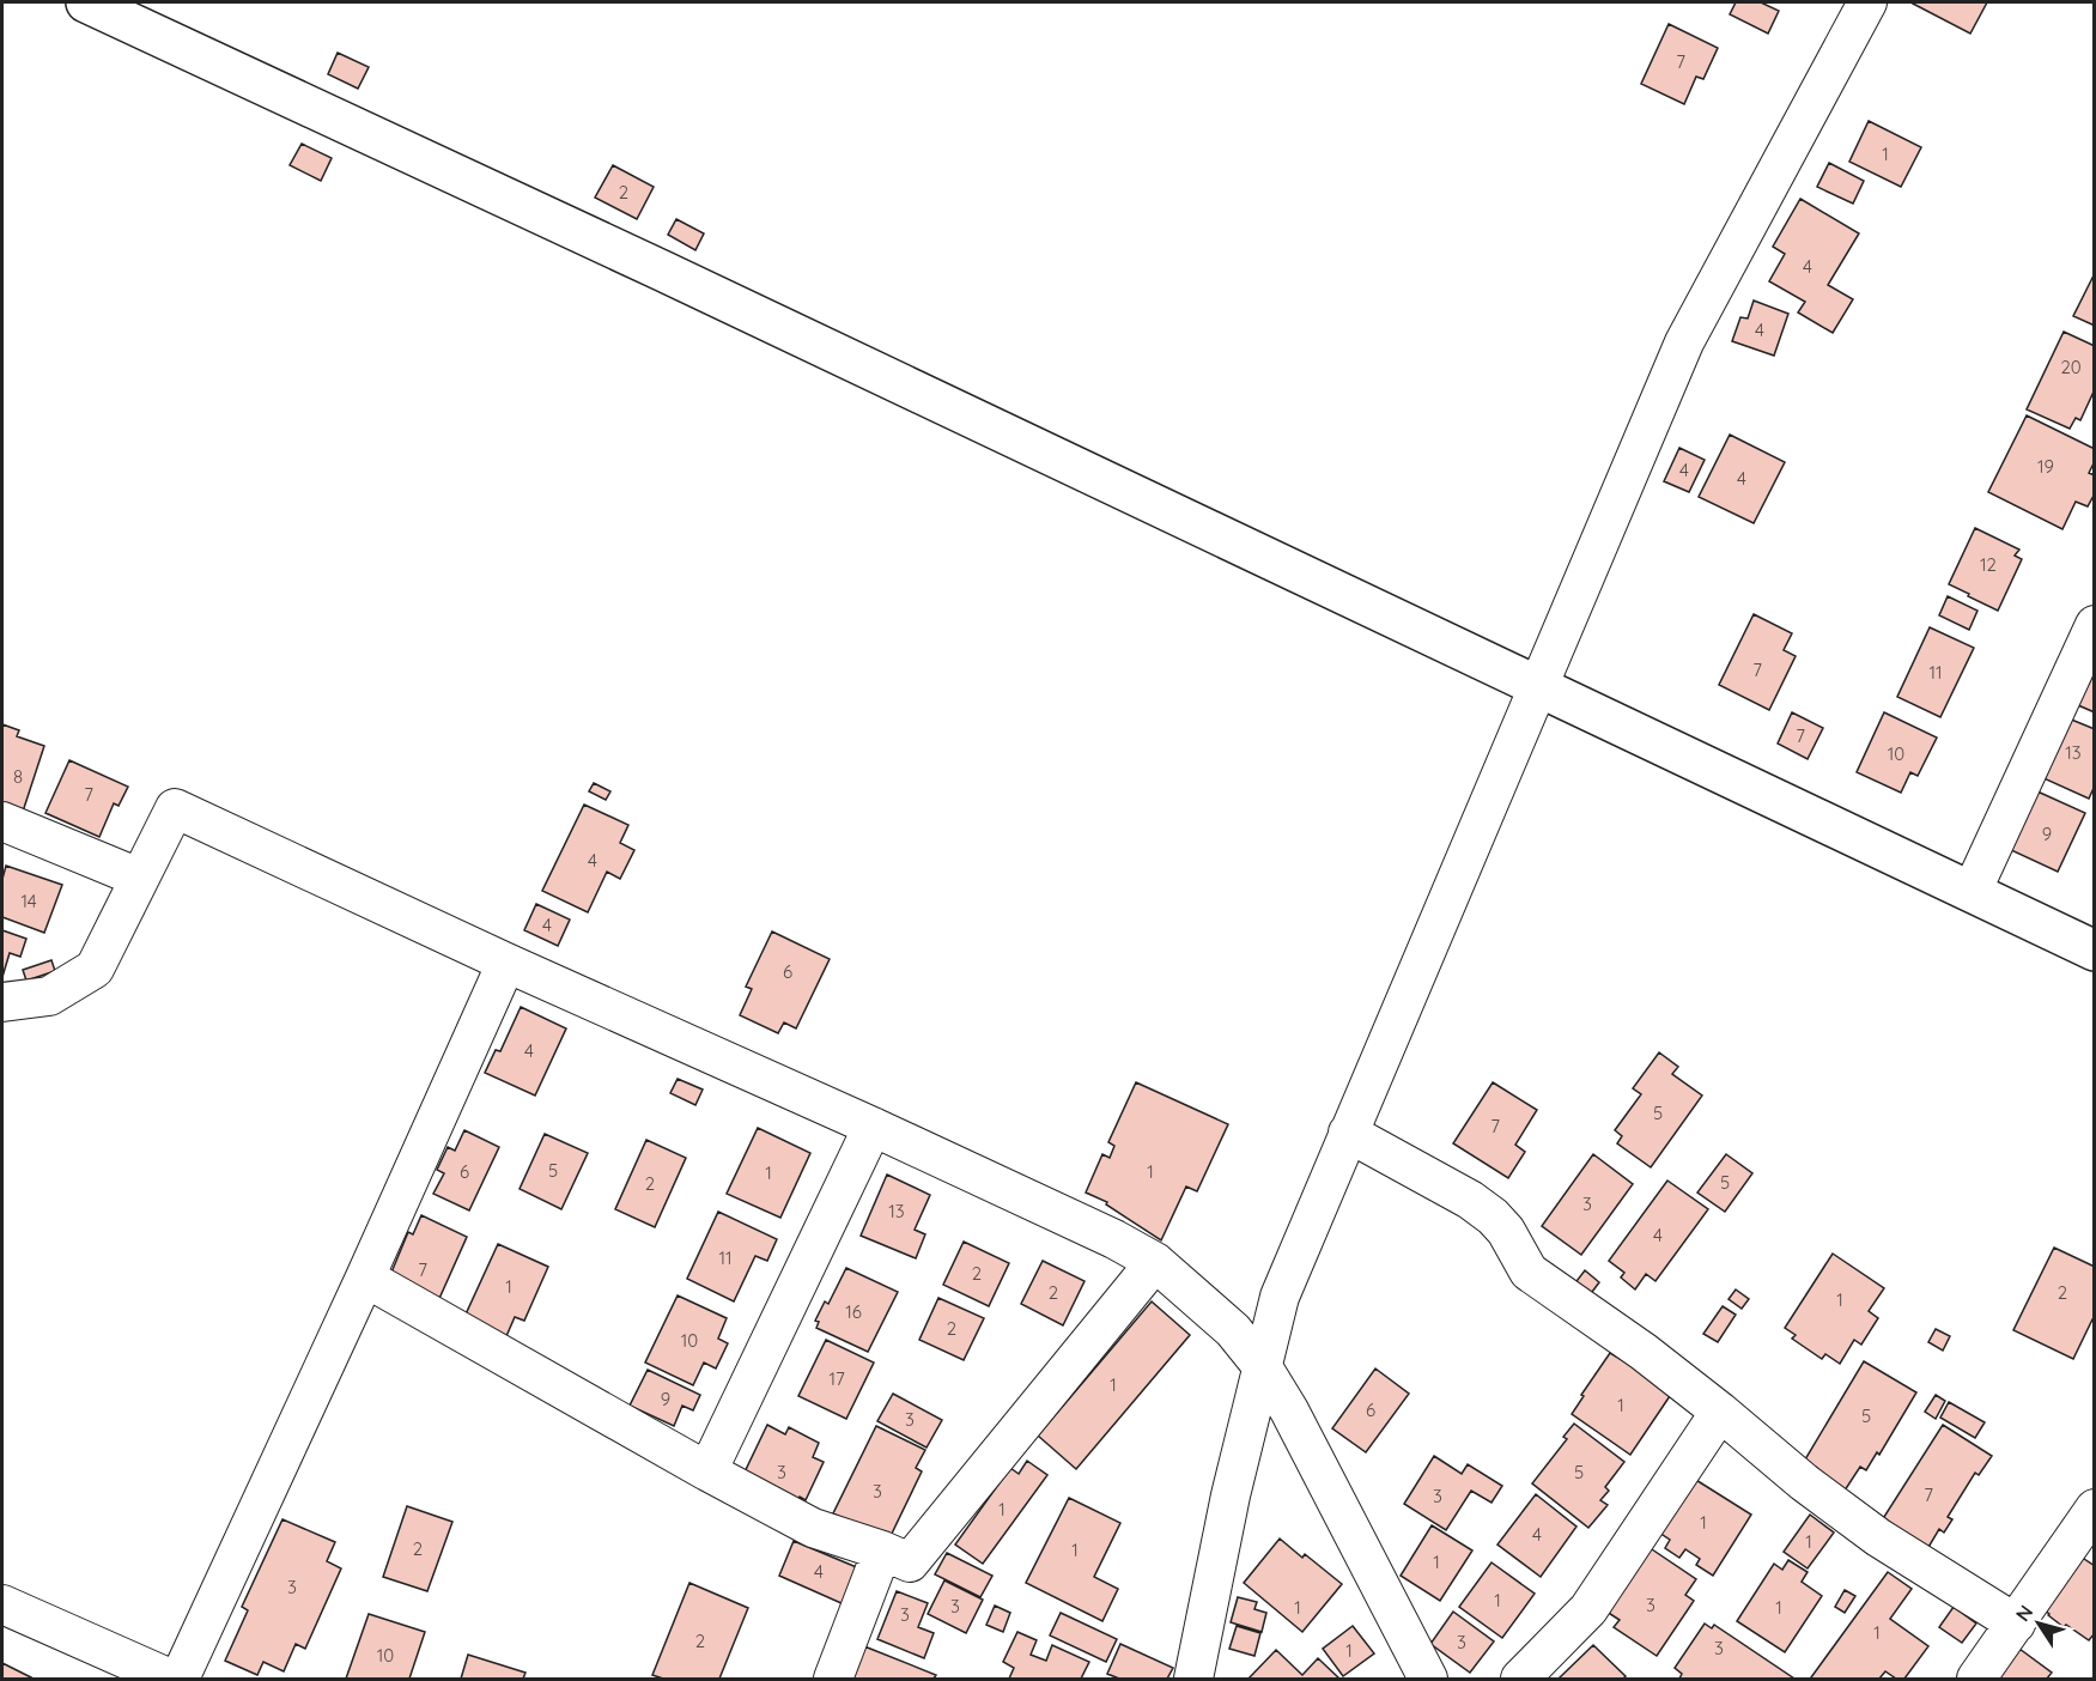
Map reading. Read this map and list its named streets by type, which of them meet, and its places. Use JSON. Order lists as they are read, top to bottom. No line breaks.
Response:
{"house_numbers":["7","1","2","4","4","20","19","4","4","12","7","11","7","13","10","8","7","9","4","14","4","6","4","5","7","5","6","1","1","5","2","3","13","4","11","7","2","1","2","2","1","16","2","10","17","1","9","1","6","5","3","3","5","3","7","3","1","1","4","1","2","1","1","4","3","1","3","3","1","1","3","1","2","3","3","1","10"],"north":"top left"}
